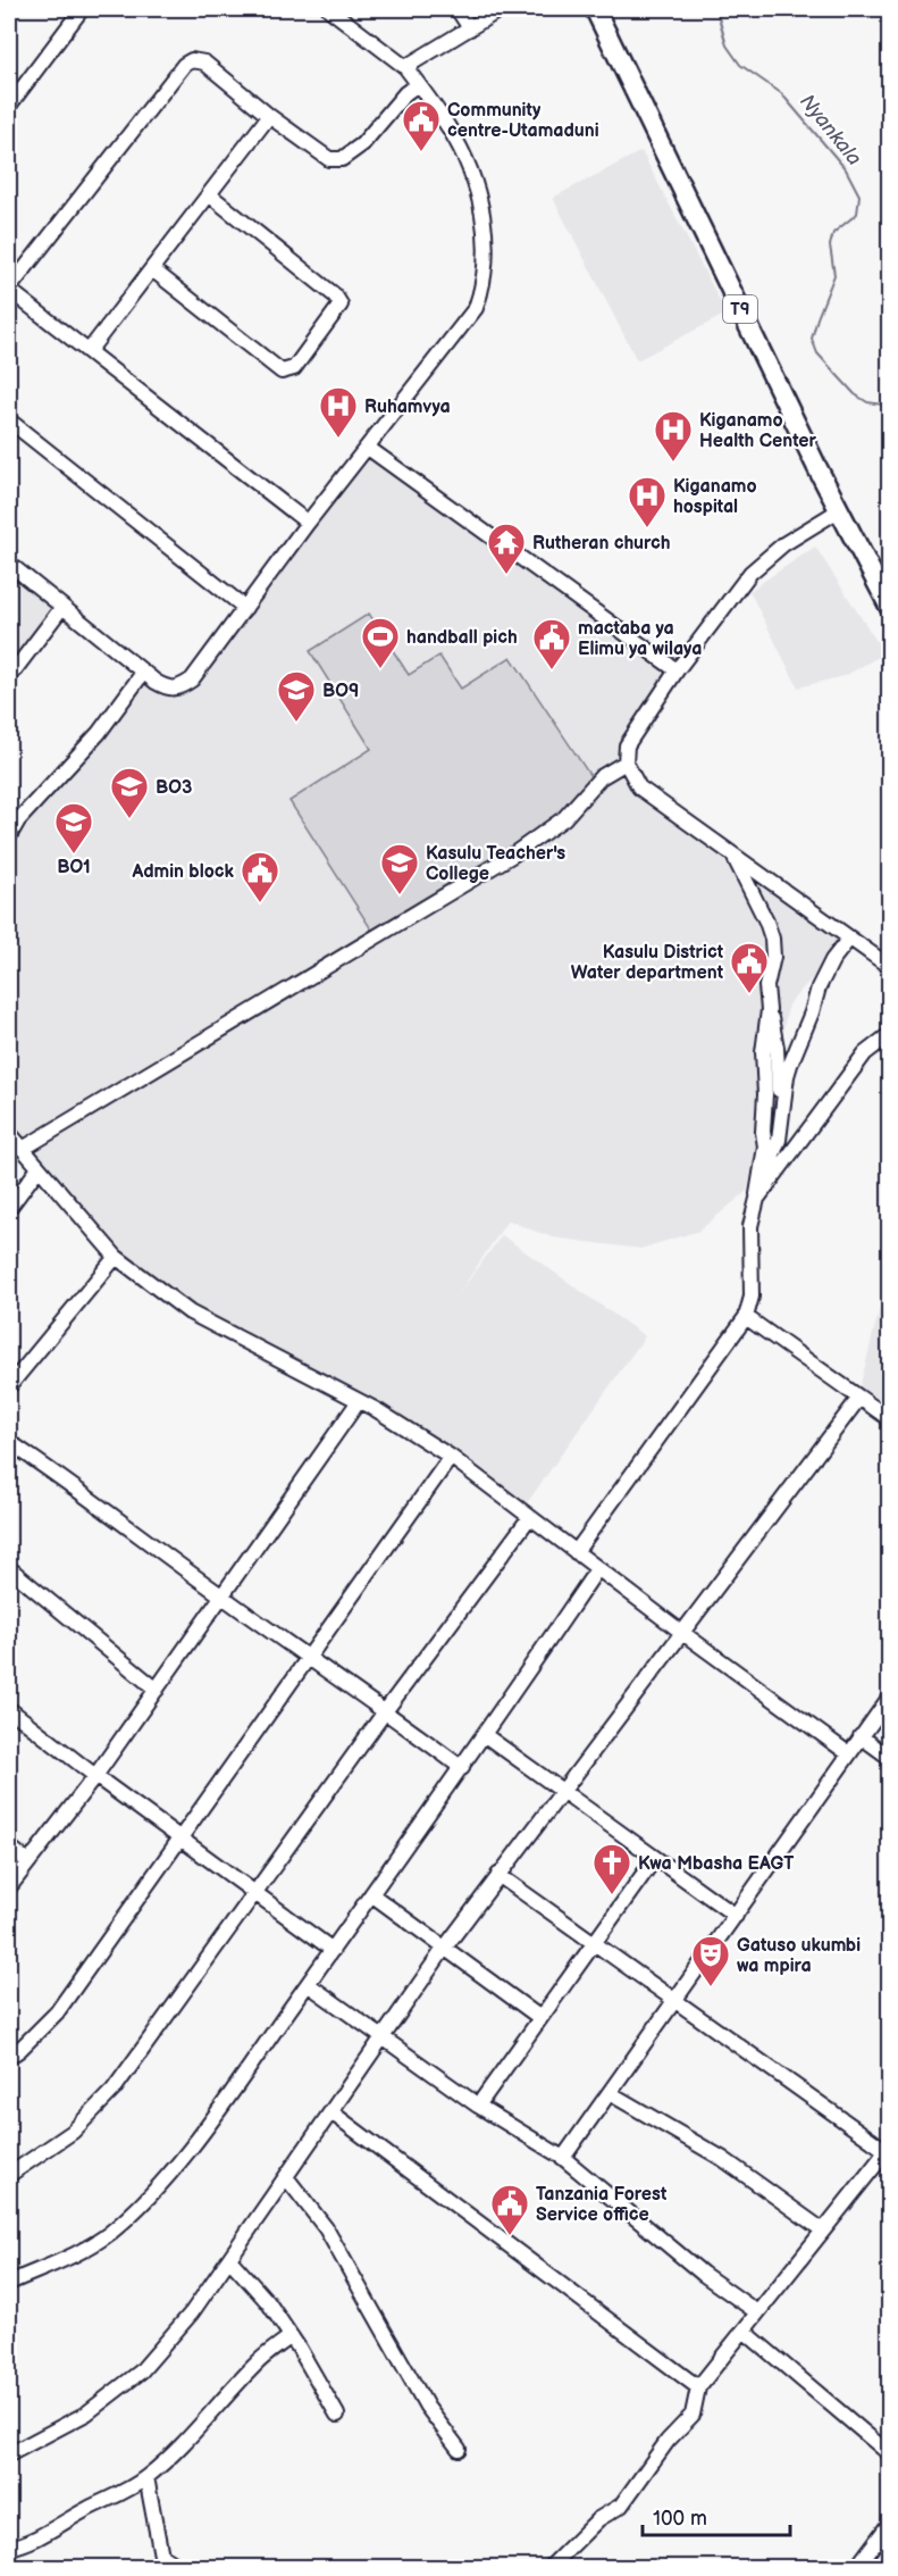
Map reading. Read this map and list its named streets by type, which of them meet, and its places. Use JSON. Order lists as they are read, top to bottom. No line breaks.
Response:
{"streets":{"highway":["T9"]},"water":["Nyankala"],"places":{"public building":["Community centre-Utamaduni","mactaba ya Elimu ya wilaya","Admin block","Kasulu District Water department","Tanzania Forest Service office"],"hospital":["Ruhamvya","Kiganamo Health Center","Kiganamo hospital"],"temple":["Rutheran church"],"sports":["handball pich"],"school or university":["BO9","BO3","BO1","Kasulu Teacher's College"],"church":["Kwa Mbasha EAGT"],"theatre":["Gatuso ukumbi wa mpira"]},"scale_bar":"100 m"}
